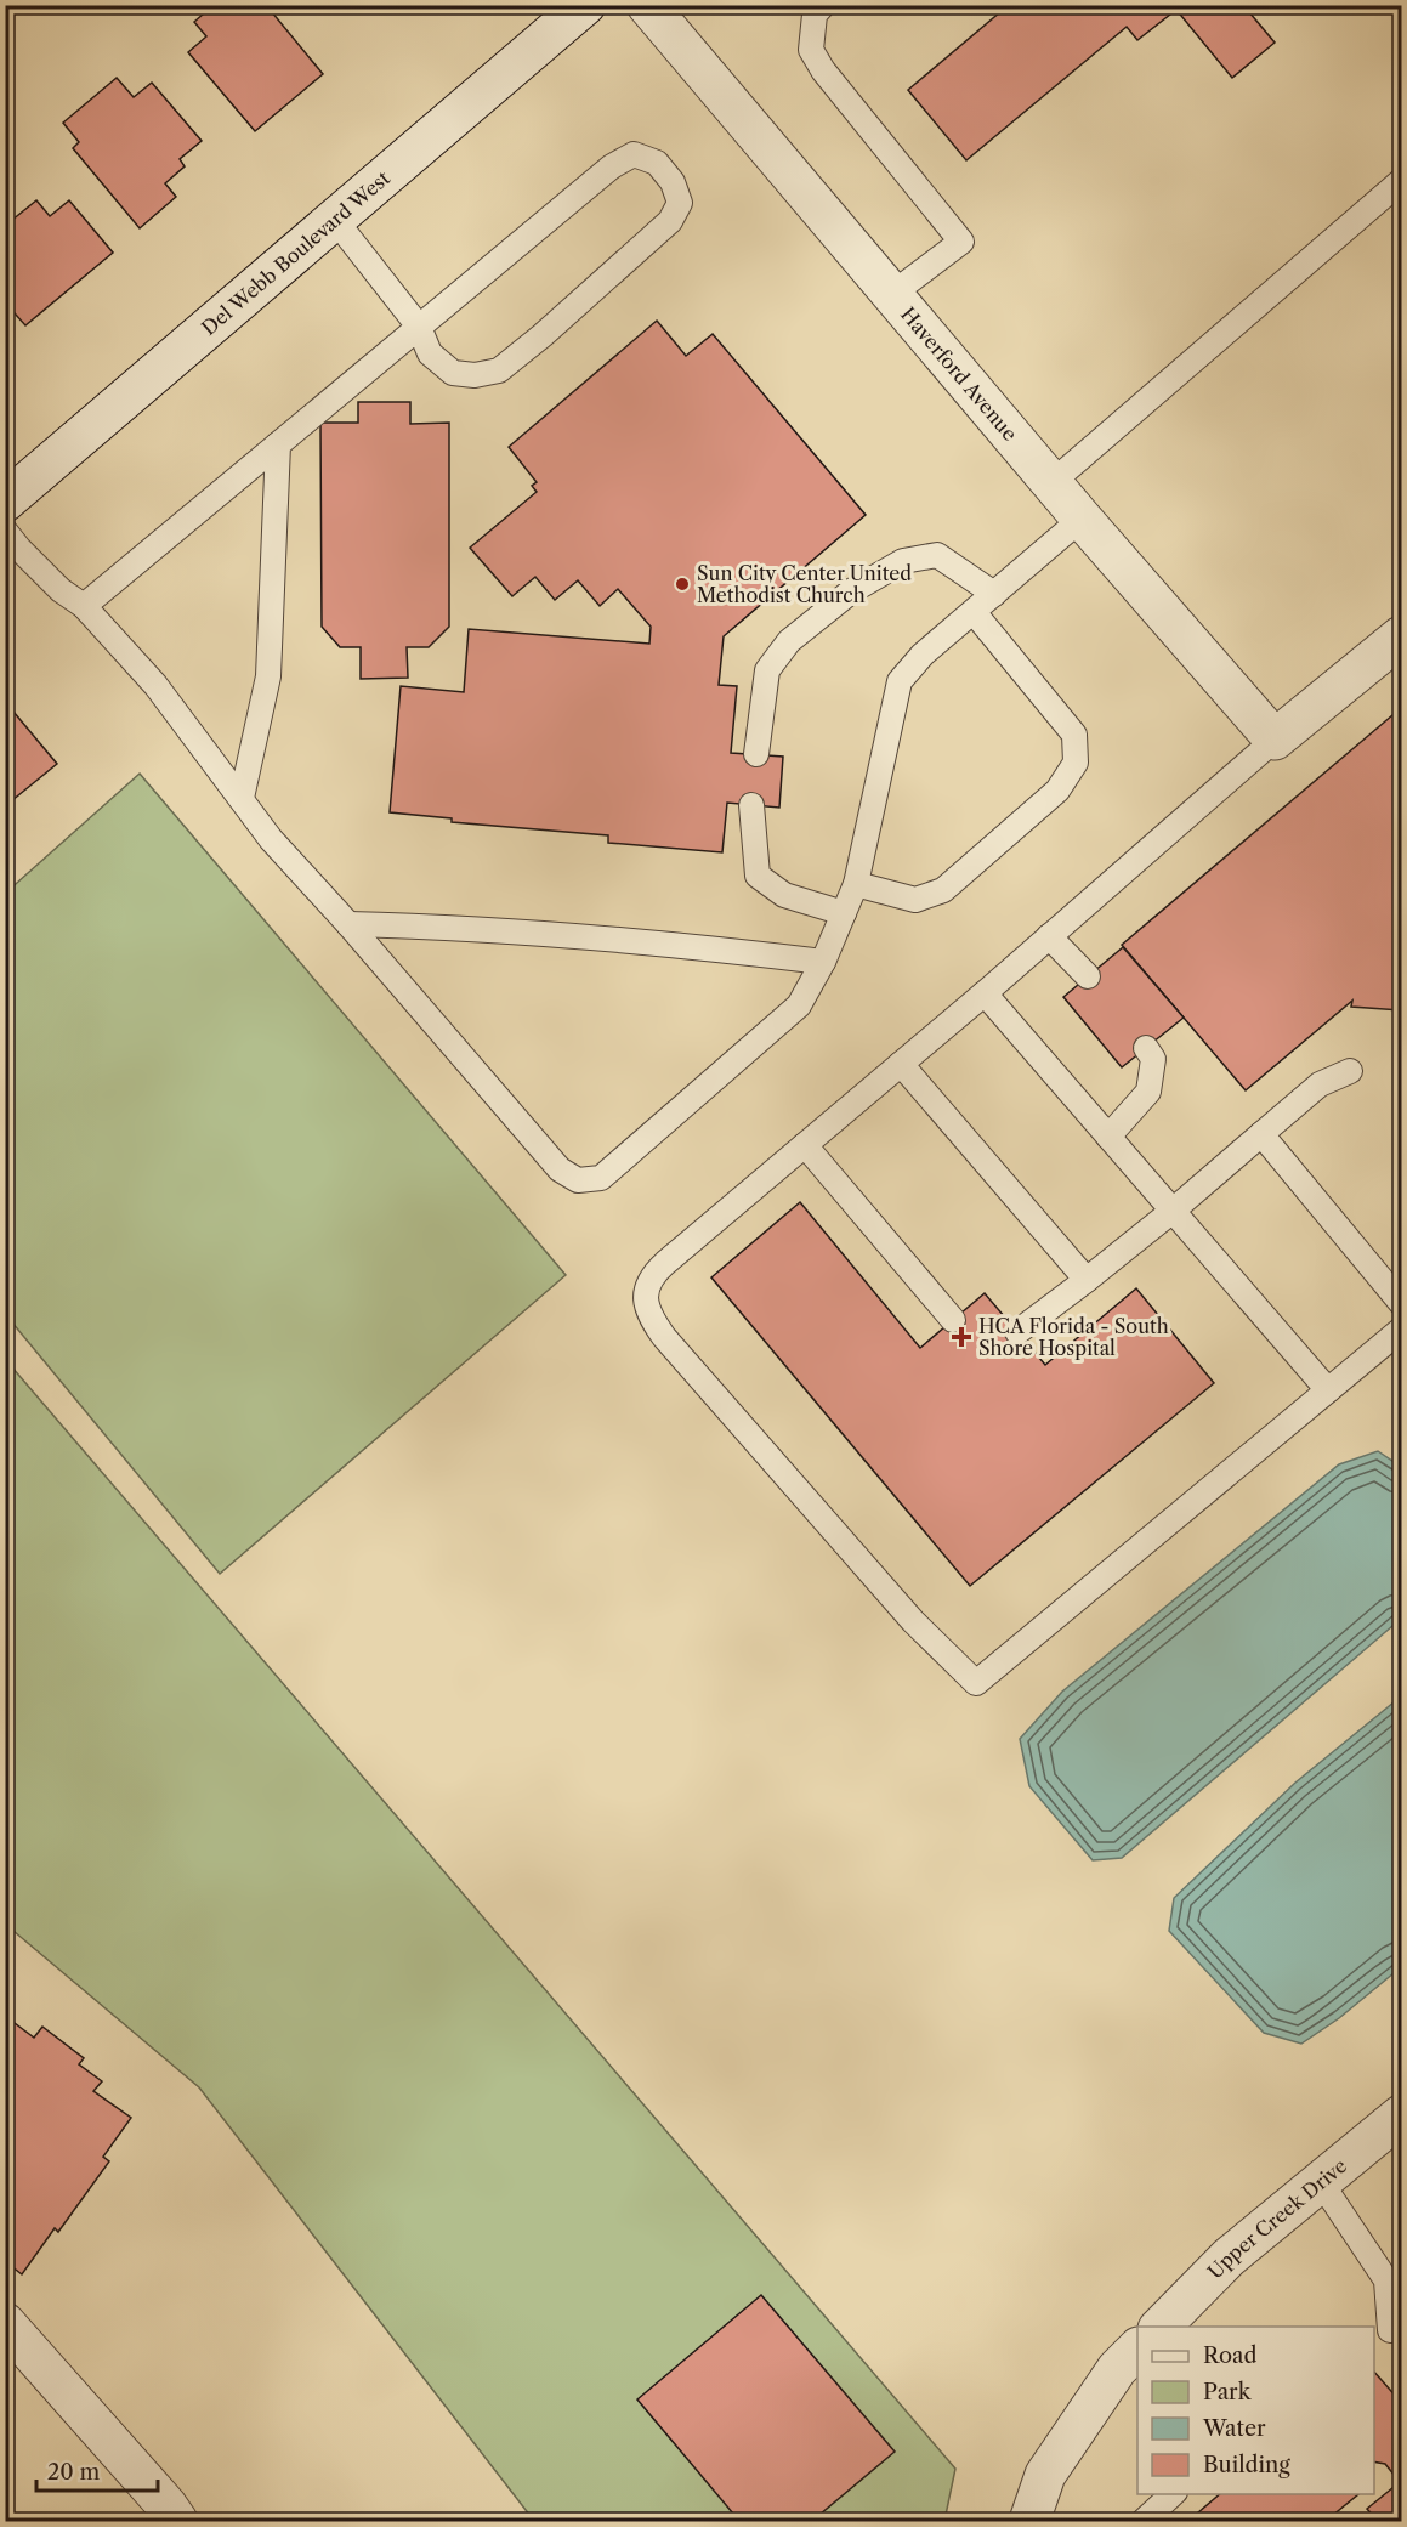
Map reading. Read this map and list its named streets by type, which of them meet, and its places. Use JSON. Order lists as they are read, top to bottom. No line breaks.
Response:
{"streets":{"street":["Del Webb Boulevard West","Haverford Avenue","Upper Creek Drive"]},"places":{"other":["Sun City Center United Methodist Church"],"health":["HCA Florida - South Shore Hospital"]},"legend":["Road","Park","Water","Building"],"scale_bar":"20 m"}
